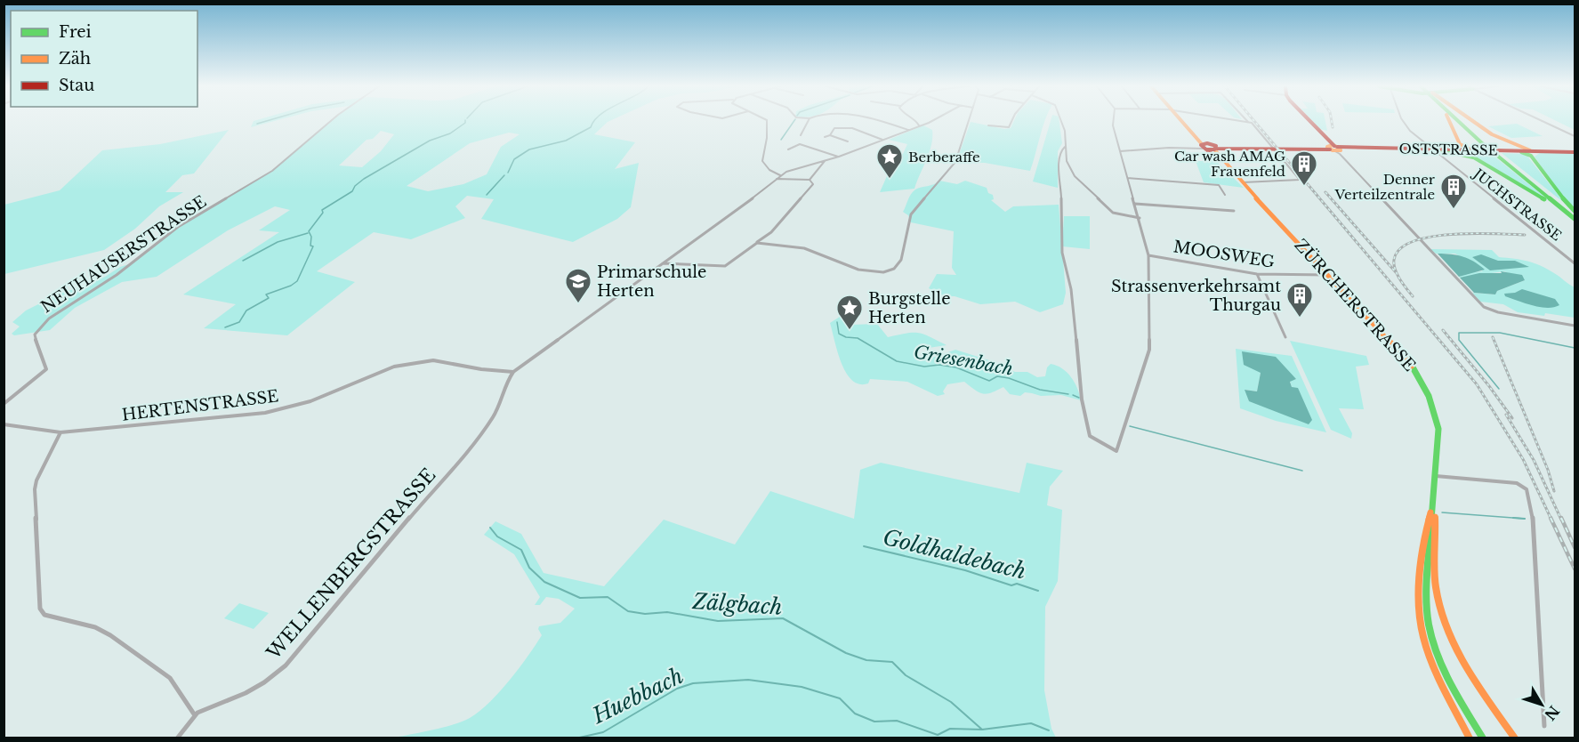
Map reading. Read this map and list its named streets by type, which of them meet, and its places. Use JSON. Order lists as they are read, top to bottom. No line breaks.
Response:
{"streets":{"main road":["OSTSTRASSE","ZÜRCHERSTRASSE"],"street":["JUCHSTRASSE","NEUHAUSERSTRASSE","MOOSWEG","HERTENSTRASSE","WELLENBERGSTRASSE"]},"crossings":[["OSTSTRASSE","ZÜRCHERSTRASSE"],["MOOSWEG","ZÜRCHERSTRASSE"],["HERTENSTRASSE","WELLENBERGSTRASSE"]],"water":["Griesenbach","Goldhaldebach","Zälgbach","Huebbach"],"places":{"place":["Berberaffe","Burgstelle Herten"],"building":["Car wash AMAG Frauenfeld","Denner Verteilzentrale","Strassenverkehrsamt Thurgau"],"school or university":["Primarschule Herten"]},"legend":["Frei","Zäh","Stau"],"north":"bottom right"}
